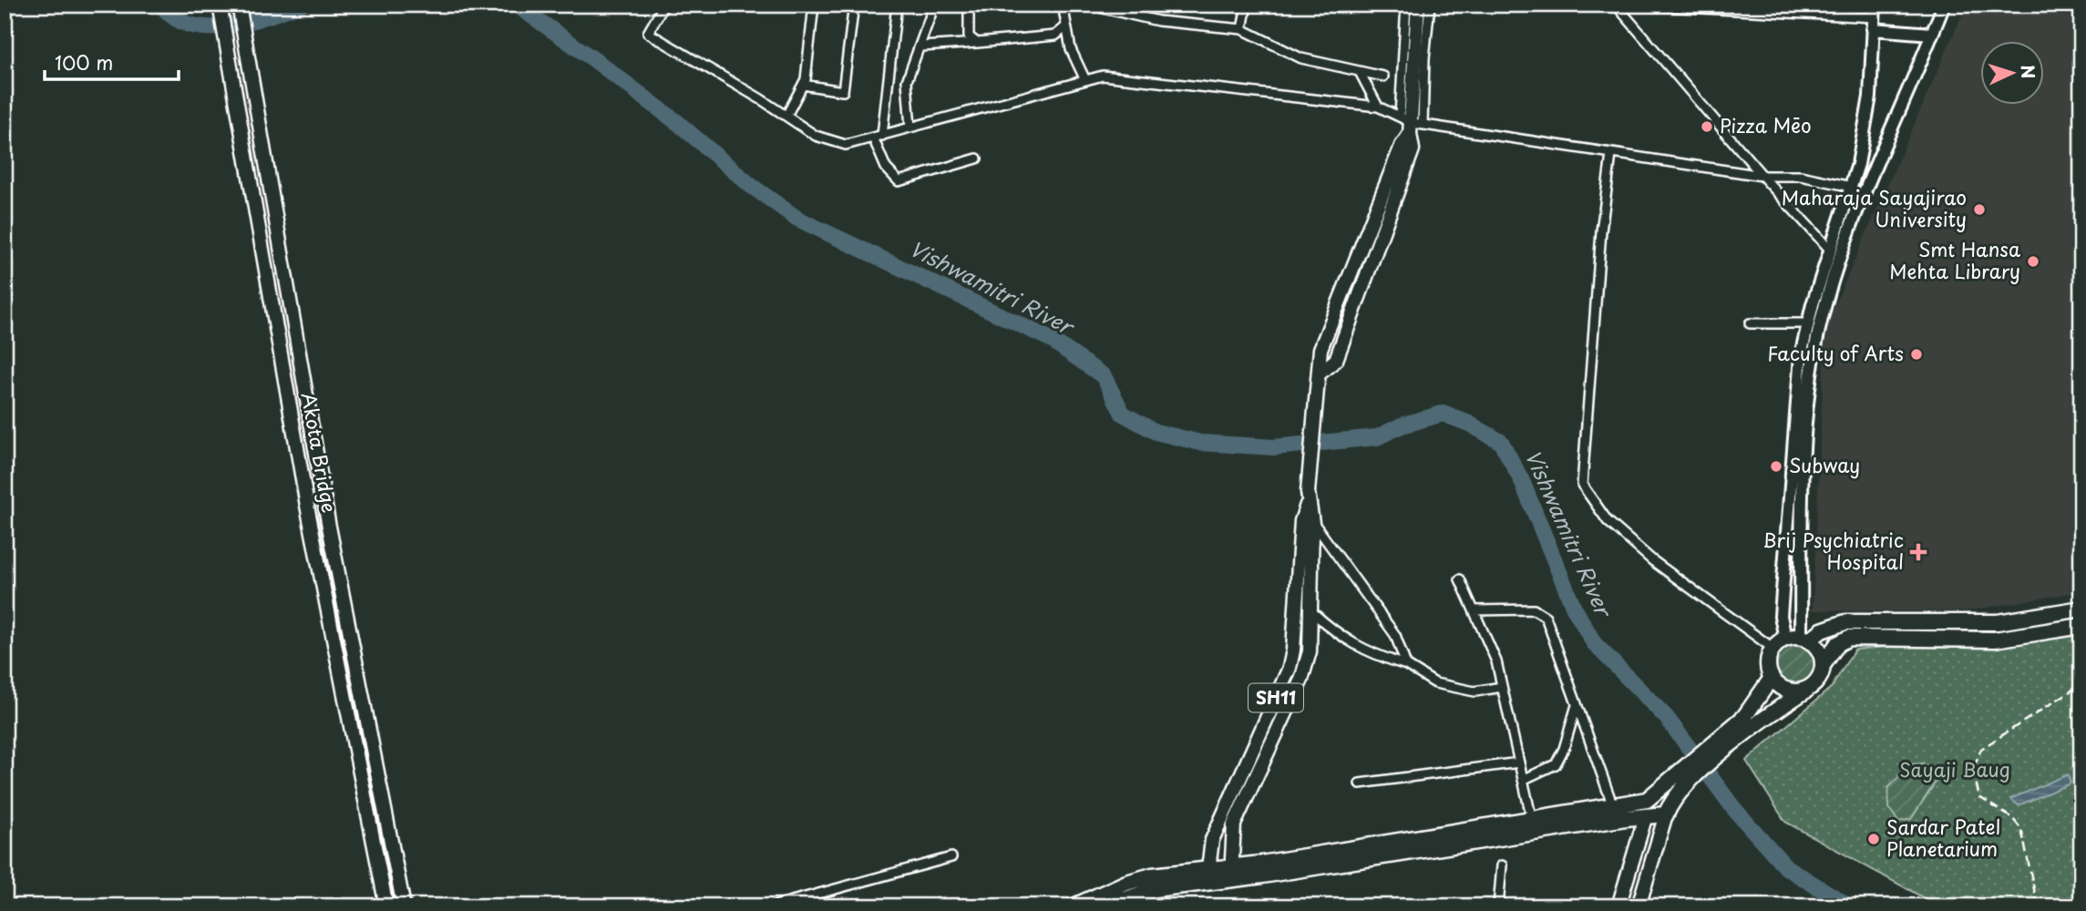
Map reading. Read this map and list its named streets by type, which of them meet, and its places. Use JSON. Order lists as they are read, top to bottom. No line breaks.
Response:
{"streets":{"main road":["Akota Bridge","SH11"]},"water":["Vishwamitri River"],"parks":["Sayaji Baug"],"places":{"other":["Pizza Mēo","Maharaja Sayajirao University","Smt Hansa Mehta Library","Faculty of Arts","Subway","Sardar Patel Planetarium"],"health":["Brij Psychiatric Hospital"]},"scale_bar":"100 m","north":"right"}
